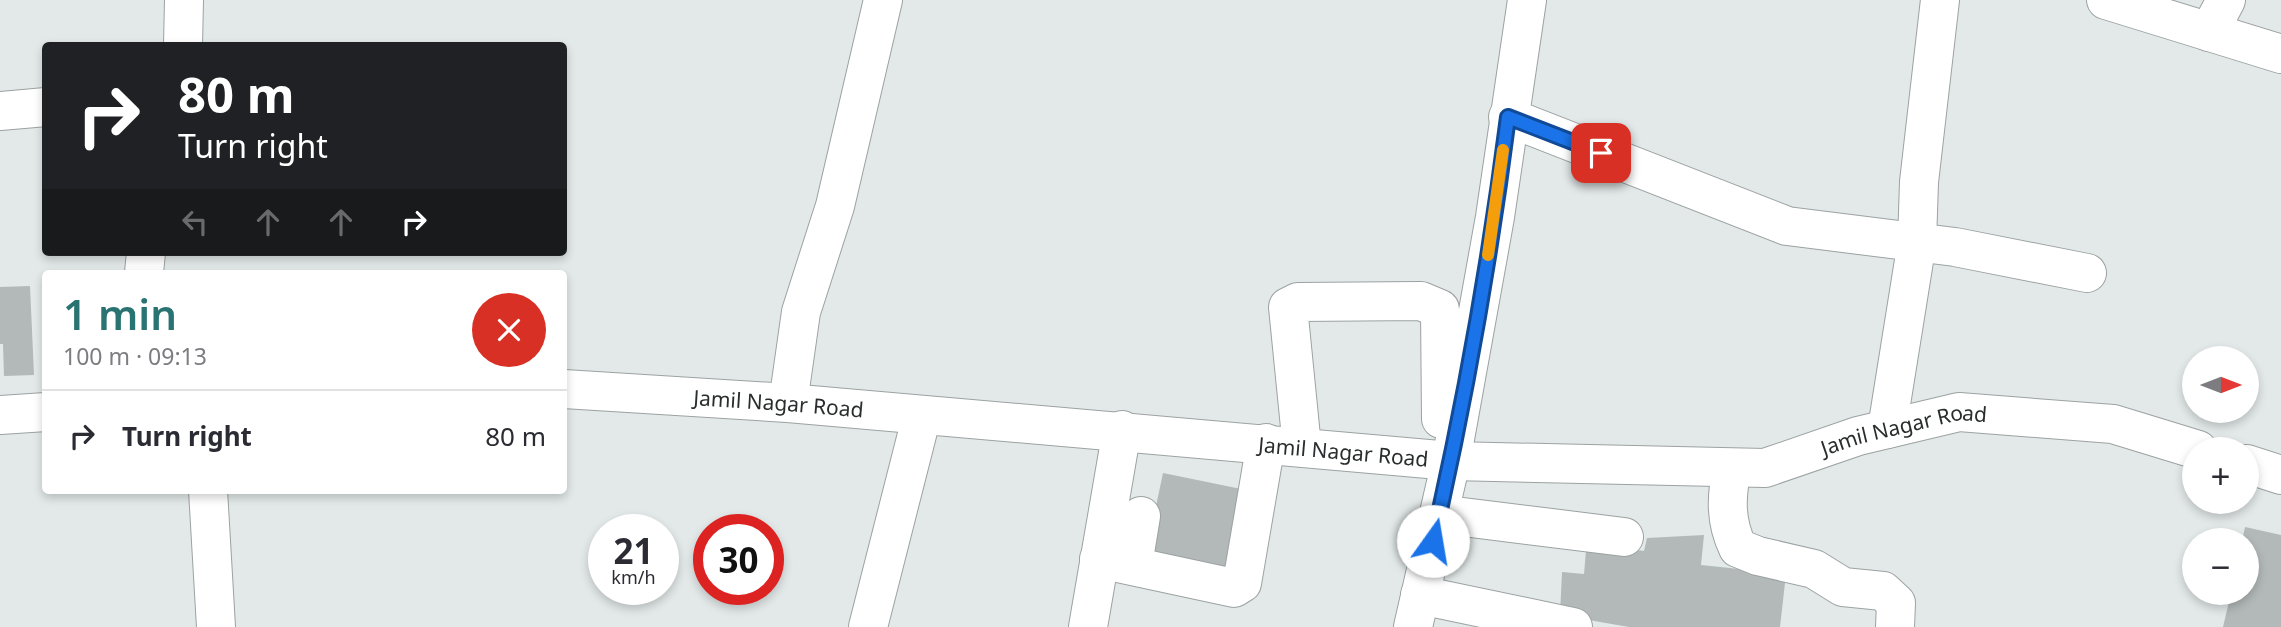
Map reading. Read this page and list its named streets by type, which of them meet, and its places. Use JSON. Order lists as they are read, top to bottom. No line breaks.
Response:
{"streets":{"street":["Jamil Nagar Road"]},"north":"right","page":{"turn":["80 m","Turn right"],"heading":["1 min","100 m · 09:13"],"map_buttons":["+","−"],"list":[{"name":"Turn right","value":"80 m"}],"speed":"21 km/h","limit":"30"}}
